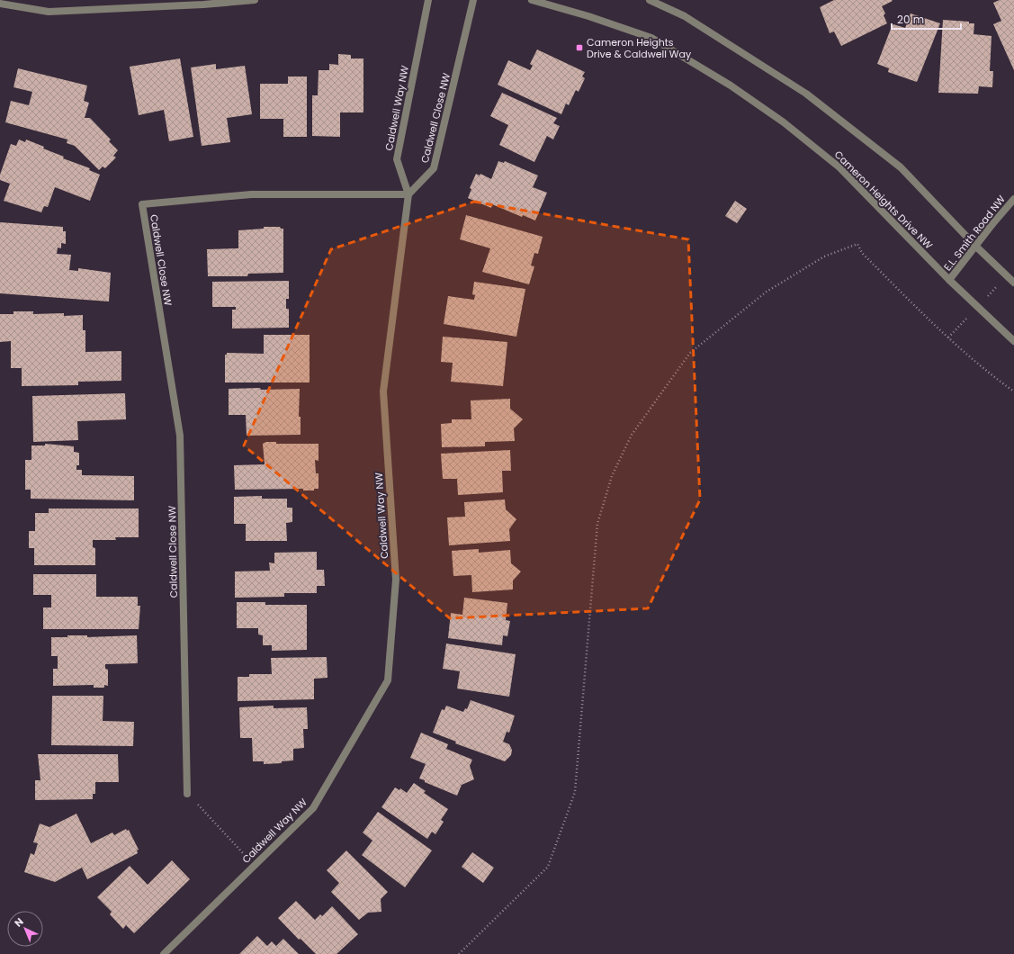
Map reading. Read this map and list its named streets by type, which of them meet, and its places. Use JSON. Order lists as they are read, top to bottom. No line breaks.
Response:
{"streets":{"street":["Caldwell Way NW","Caldwell Close NW","Cameron Heights Drive NW","E.L. Smith Road NW"]},"crossings":[["Caldwell Way NW","Caldwell Close NW"],["Cameron Heights Drive NW","E.L. Smith Road NW"]],"places":{"transit":["Cameron Heights Drive & Caldwell Way"]},"scale_bar":"20 m","north":"top left"}
